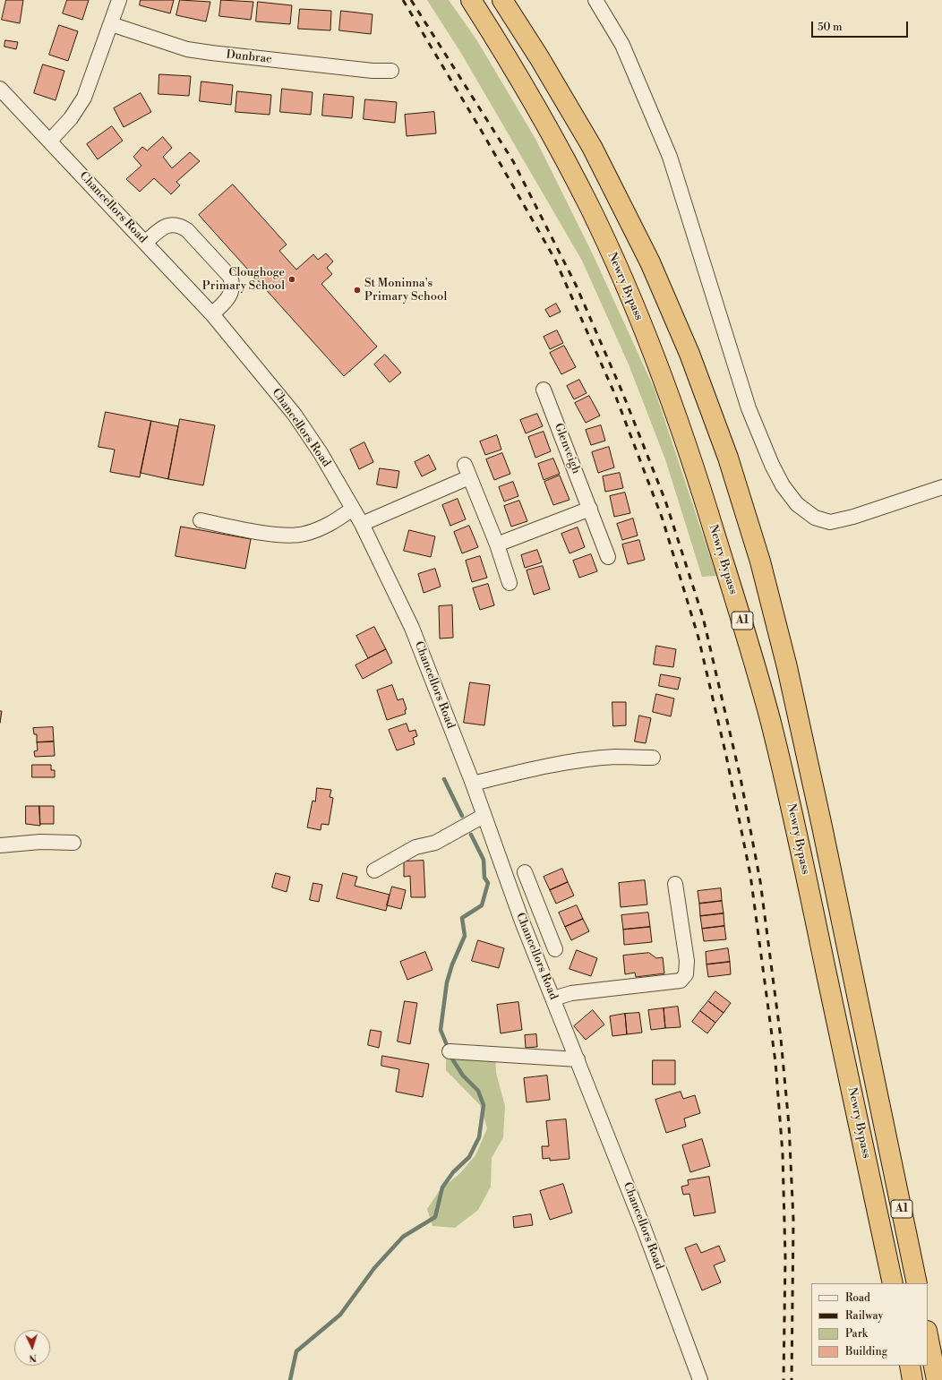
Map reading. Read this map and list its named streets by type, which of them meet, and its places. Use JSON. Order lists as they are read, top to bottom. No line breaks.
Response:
{"streets":{"highway":["Newry Bypass","A1"],"street":["Dunbrae","Chancellors Road","Glenveigh"]},"places":["Cloughoge Primary School","St Moninna's Primary School"],"legend":["Road","Railway","Park","Building"],"scale_bar":"50 m","north":"bottom"}
